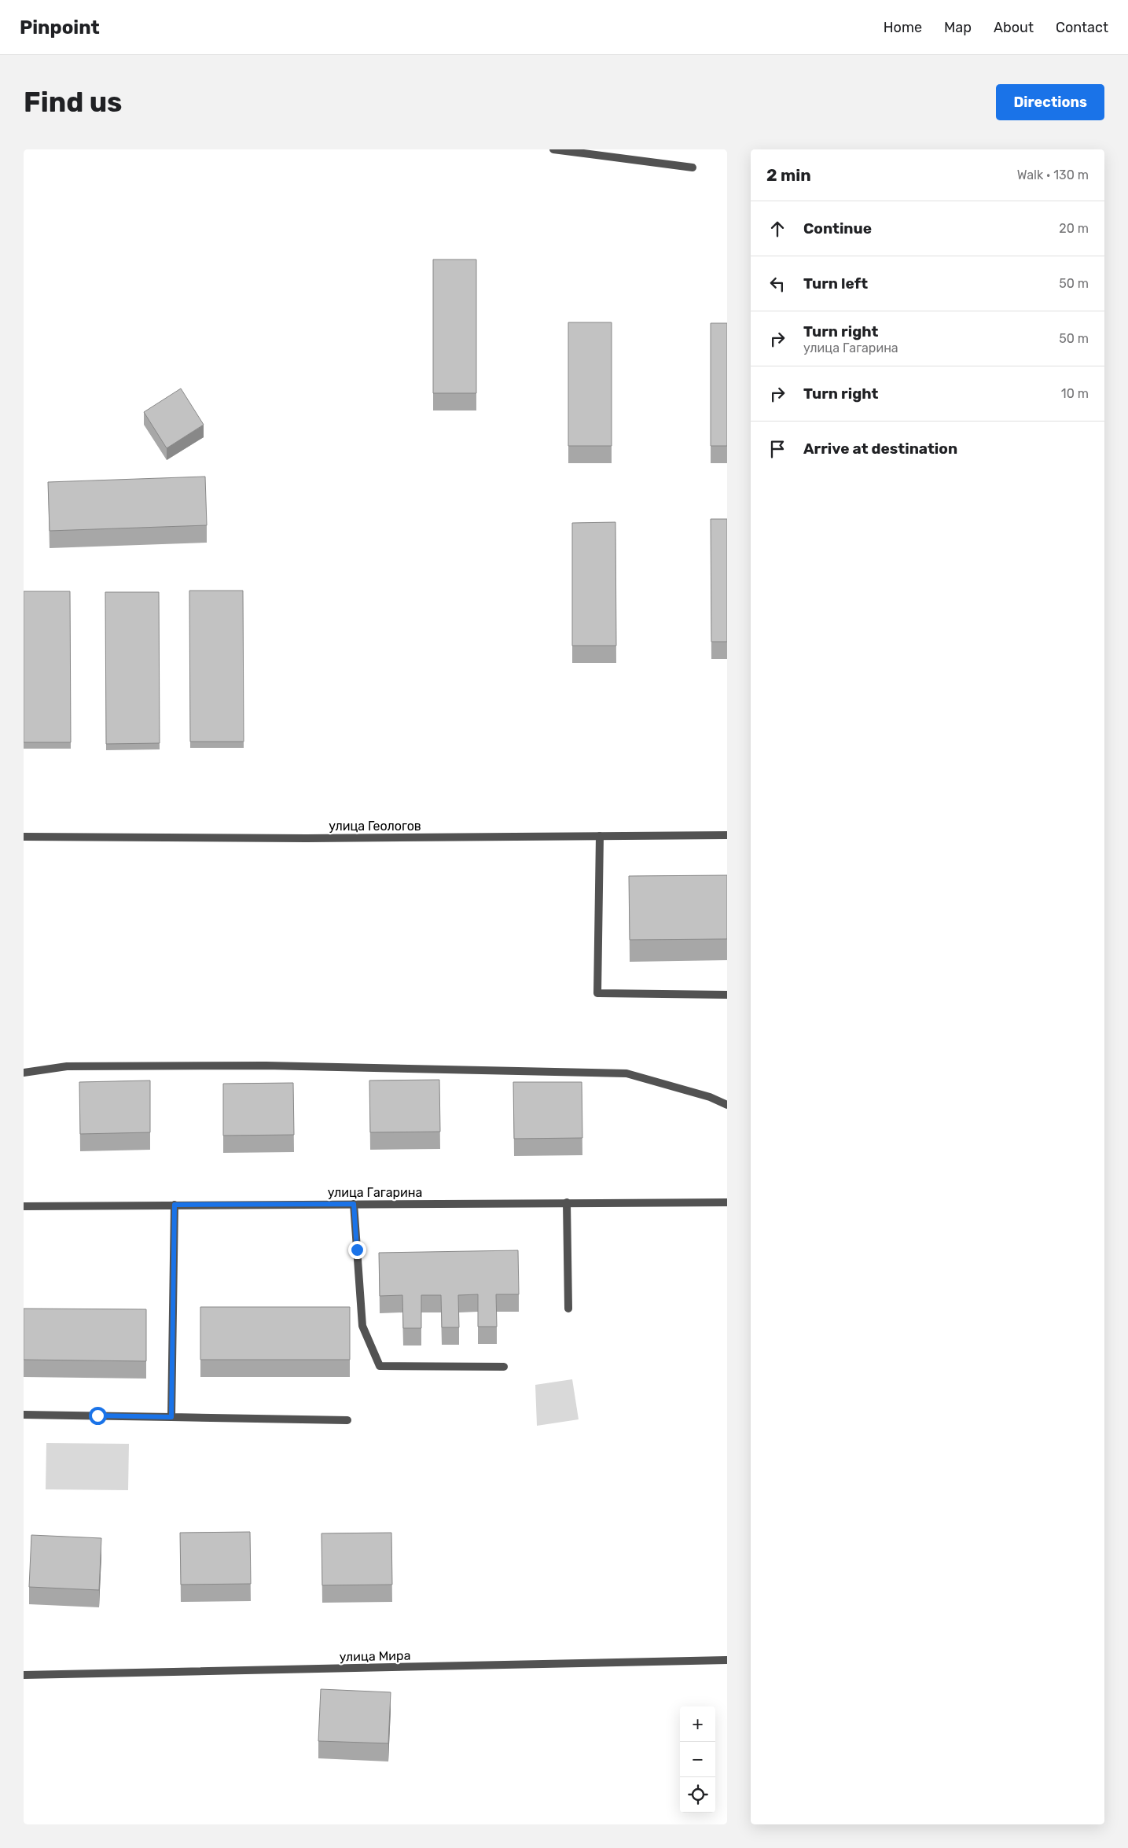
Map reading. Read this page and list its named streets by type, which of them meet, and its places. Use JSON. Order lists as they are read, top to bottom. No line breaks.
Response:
{"streets":{"street":["улица Геологов","улица Гагарина","улица Мира"]},"page":{"header":"Pinpoint","nav":["Home","Map","About","Contact"],"buttons":"Directions","title":"Find us","heading":["2 min","Walk · 130 m"],"list":[["Continue","20 m"],["Turn left","50 m"],["Turn right","улица Гагарина","50 m"],["Turn right","10 m"],"Arrive at destination"],"map_buttons":["+","−"]}}
